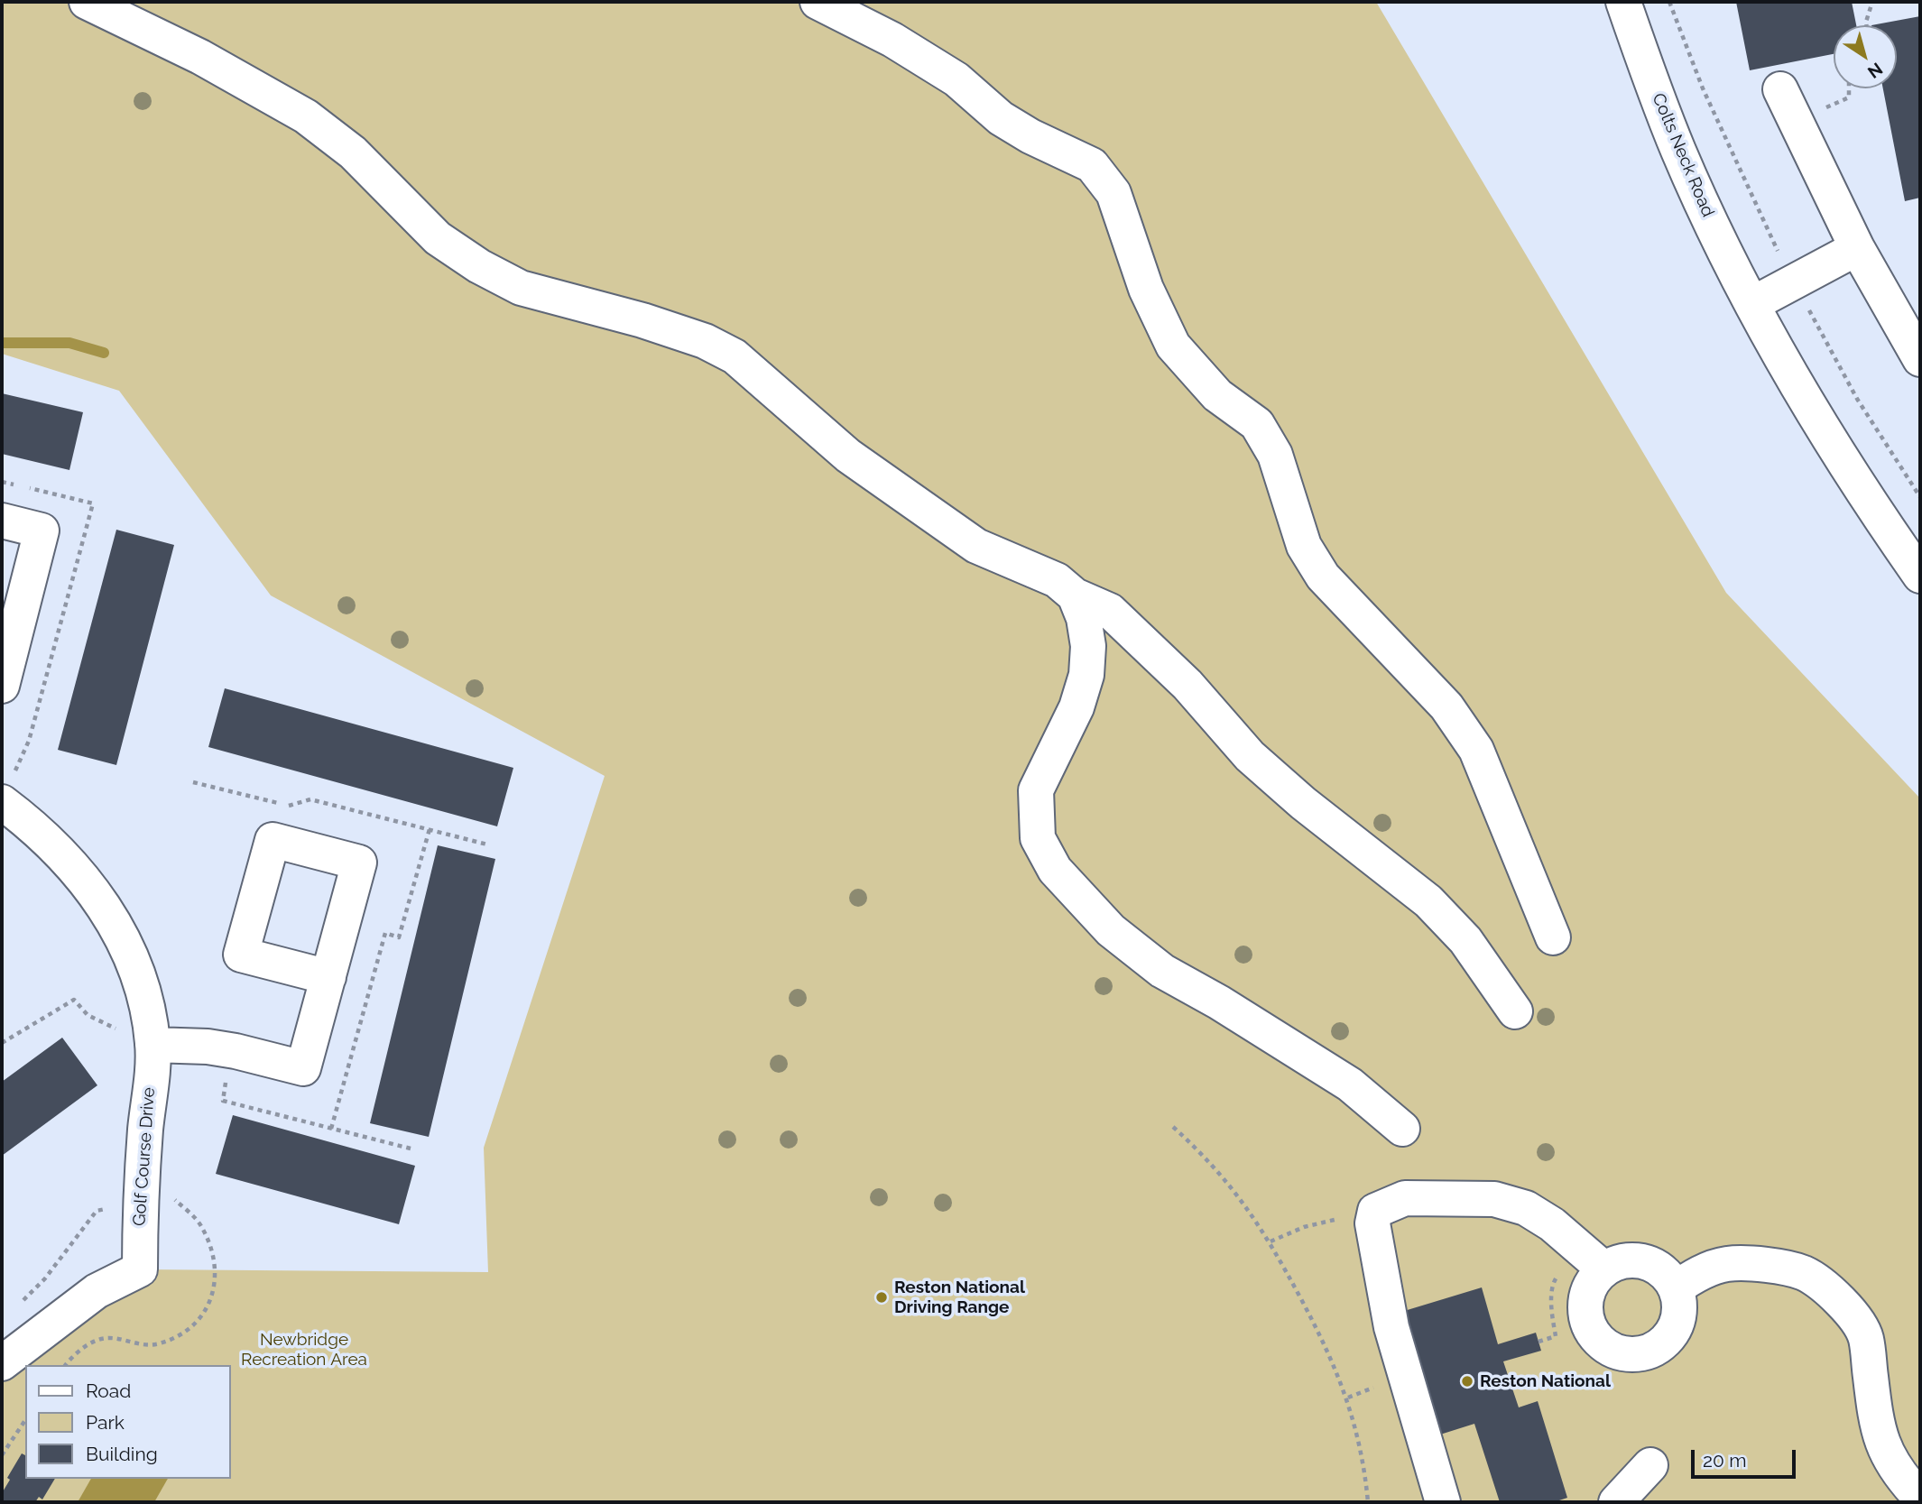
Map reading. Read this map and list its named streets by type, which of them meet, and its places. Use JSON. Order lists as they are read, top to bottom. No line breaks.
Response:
{"streets":{"street":["Colts Neck Road","Golf Course Drive"]},"parks":["Newbridge Recreation Area"],"places":["Reston National Driving Range","Reston National"],"legend":["Road","Park","Building"],"scale_bar":"20 m","north":"bottom right"}
